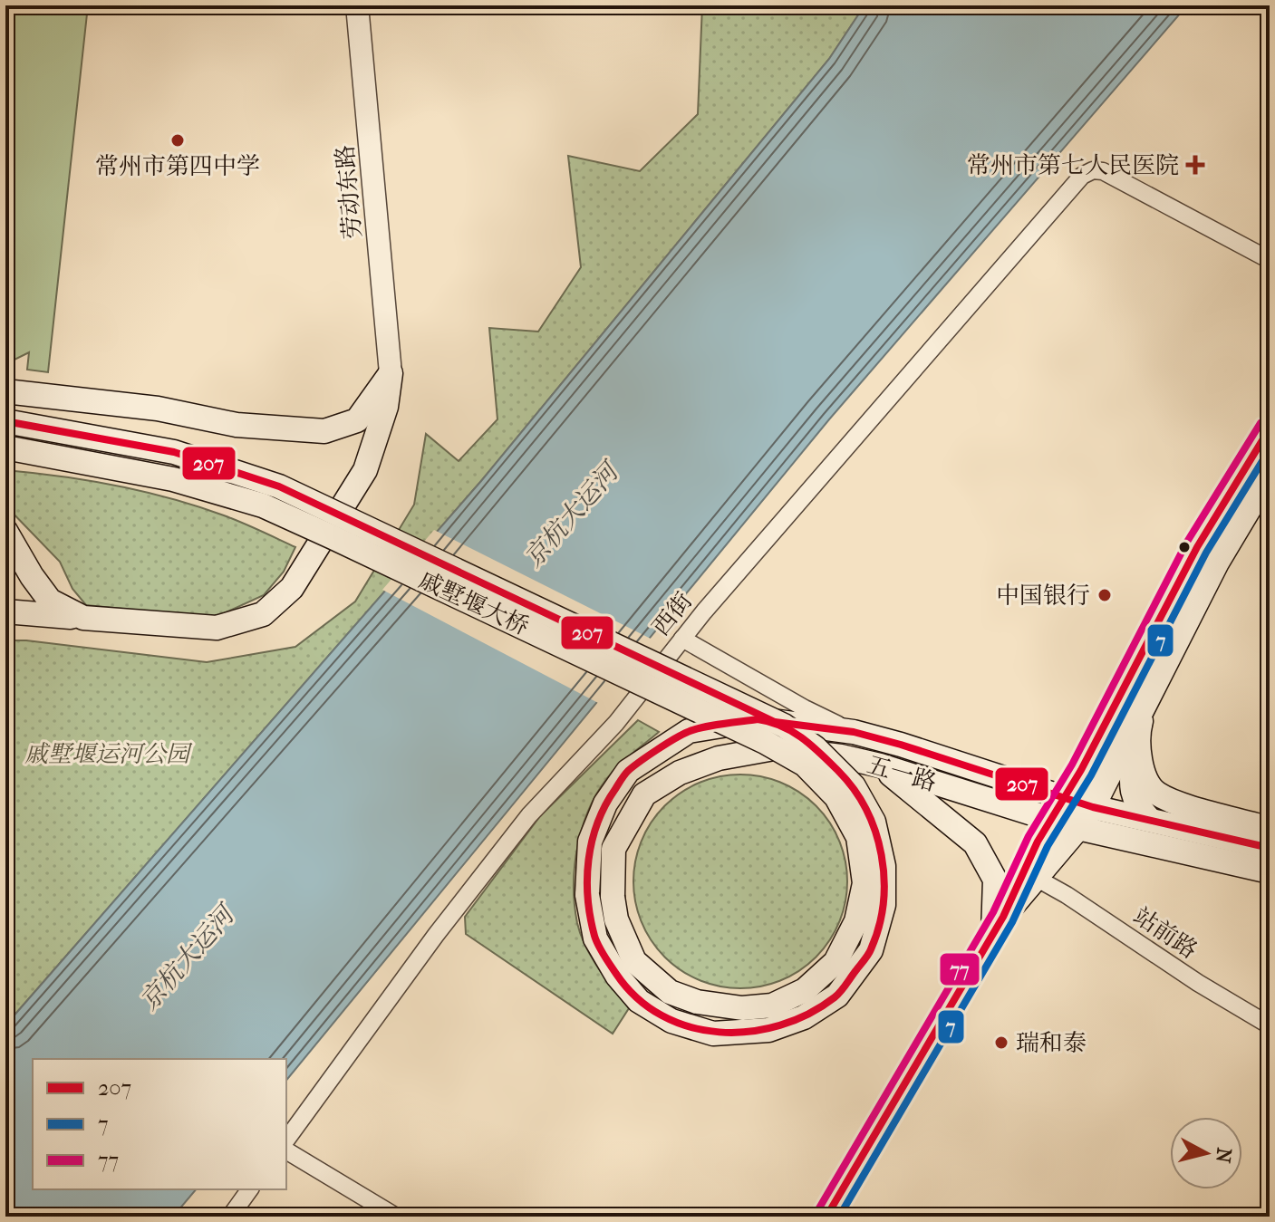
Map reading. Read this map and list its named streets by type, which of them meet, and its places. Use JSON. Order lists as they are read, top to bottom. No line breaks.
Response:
{"streets":{"main road":["戚墅堰大桥","五一路"],"street":["劳动东路","西街","站前路"]},"crossings":[["戚墅堰大桥","五一路"]],"water":["京杭大运河"],"parks":["戚墅堰运河公园"],"places":{"other":["常州市第四中学","中国银行","瑞和泰"],"health":["常州市第七人民医院"]},"lines":["transit line 207","transit line 77","transit line 7"],"legend":["207","7","77"],"north":"right"}
